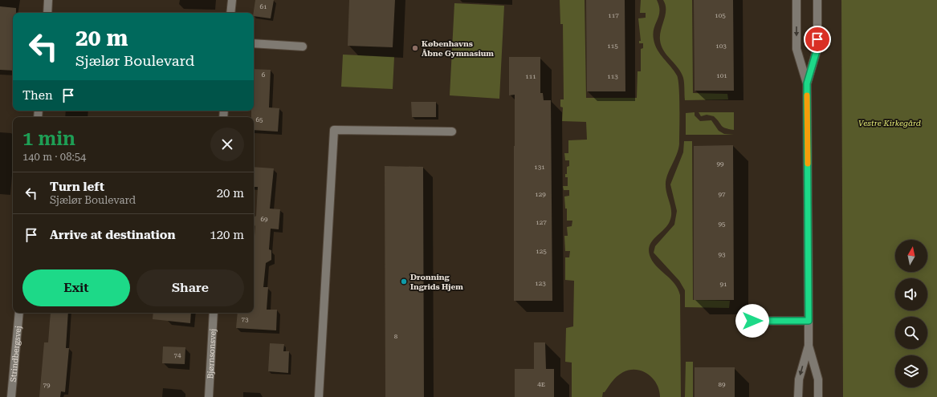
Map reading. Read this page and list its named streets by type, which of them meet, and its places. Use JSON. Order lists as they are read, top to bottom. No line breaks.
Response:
{"streets":{"street":["Strindbergsvej","Bjørnsonsvej"]},"parks":["Vestre Kirkegård"],"places":["Københavns Åbne Gymnasium","Dronning Ingrids Hjem"],"house_numbers":["61","117","105","115","103","6","101","111","113","65","99","131","129","97","69","127","95","125","93","123","91","73","8","74","4E","89","79"],"north":"top","page":{"turn":["20 m","Sjælør Boulevard"],"then":"Then","heading":["1 min","140 m · 08:54"],"list":[{"name":"Turn left","note":"Sjælør Boulevard","value":"20 m"},{"name":"Arrive at destination","value":"120 m"}],"buttons":["Exit","Share"]}}
